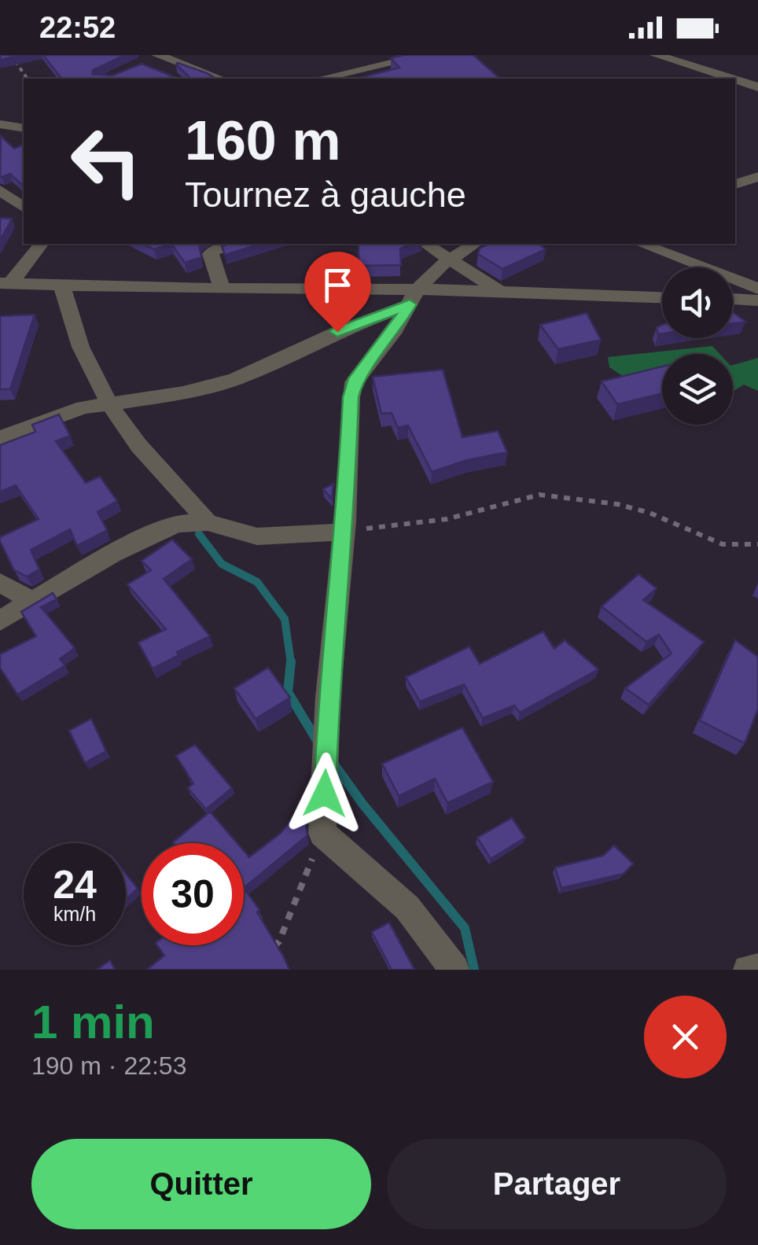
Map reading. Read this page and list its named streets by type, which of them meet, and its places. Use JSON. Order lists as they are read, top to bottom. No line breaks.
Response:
{"page":{"status":"22:52","turn":["160 m","Tournez à gauche"],"speed":"24 km/h","limit":"30","heading":["1 min","190 m · 22:53"],"buttons":["Quitter","Partager"]}}
